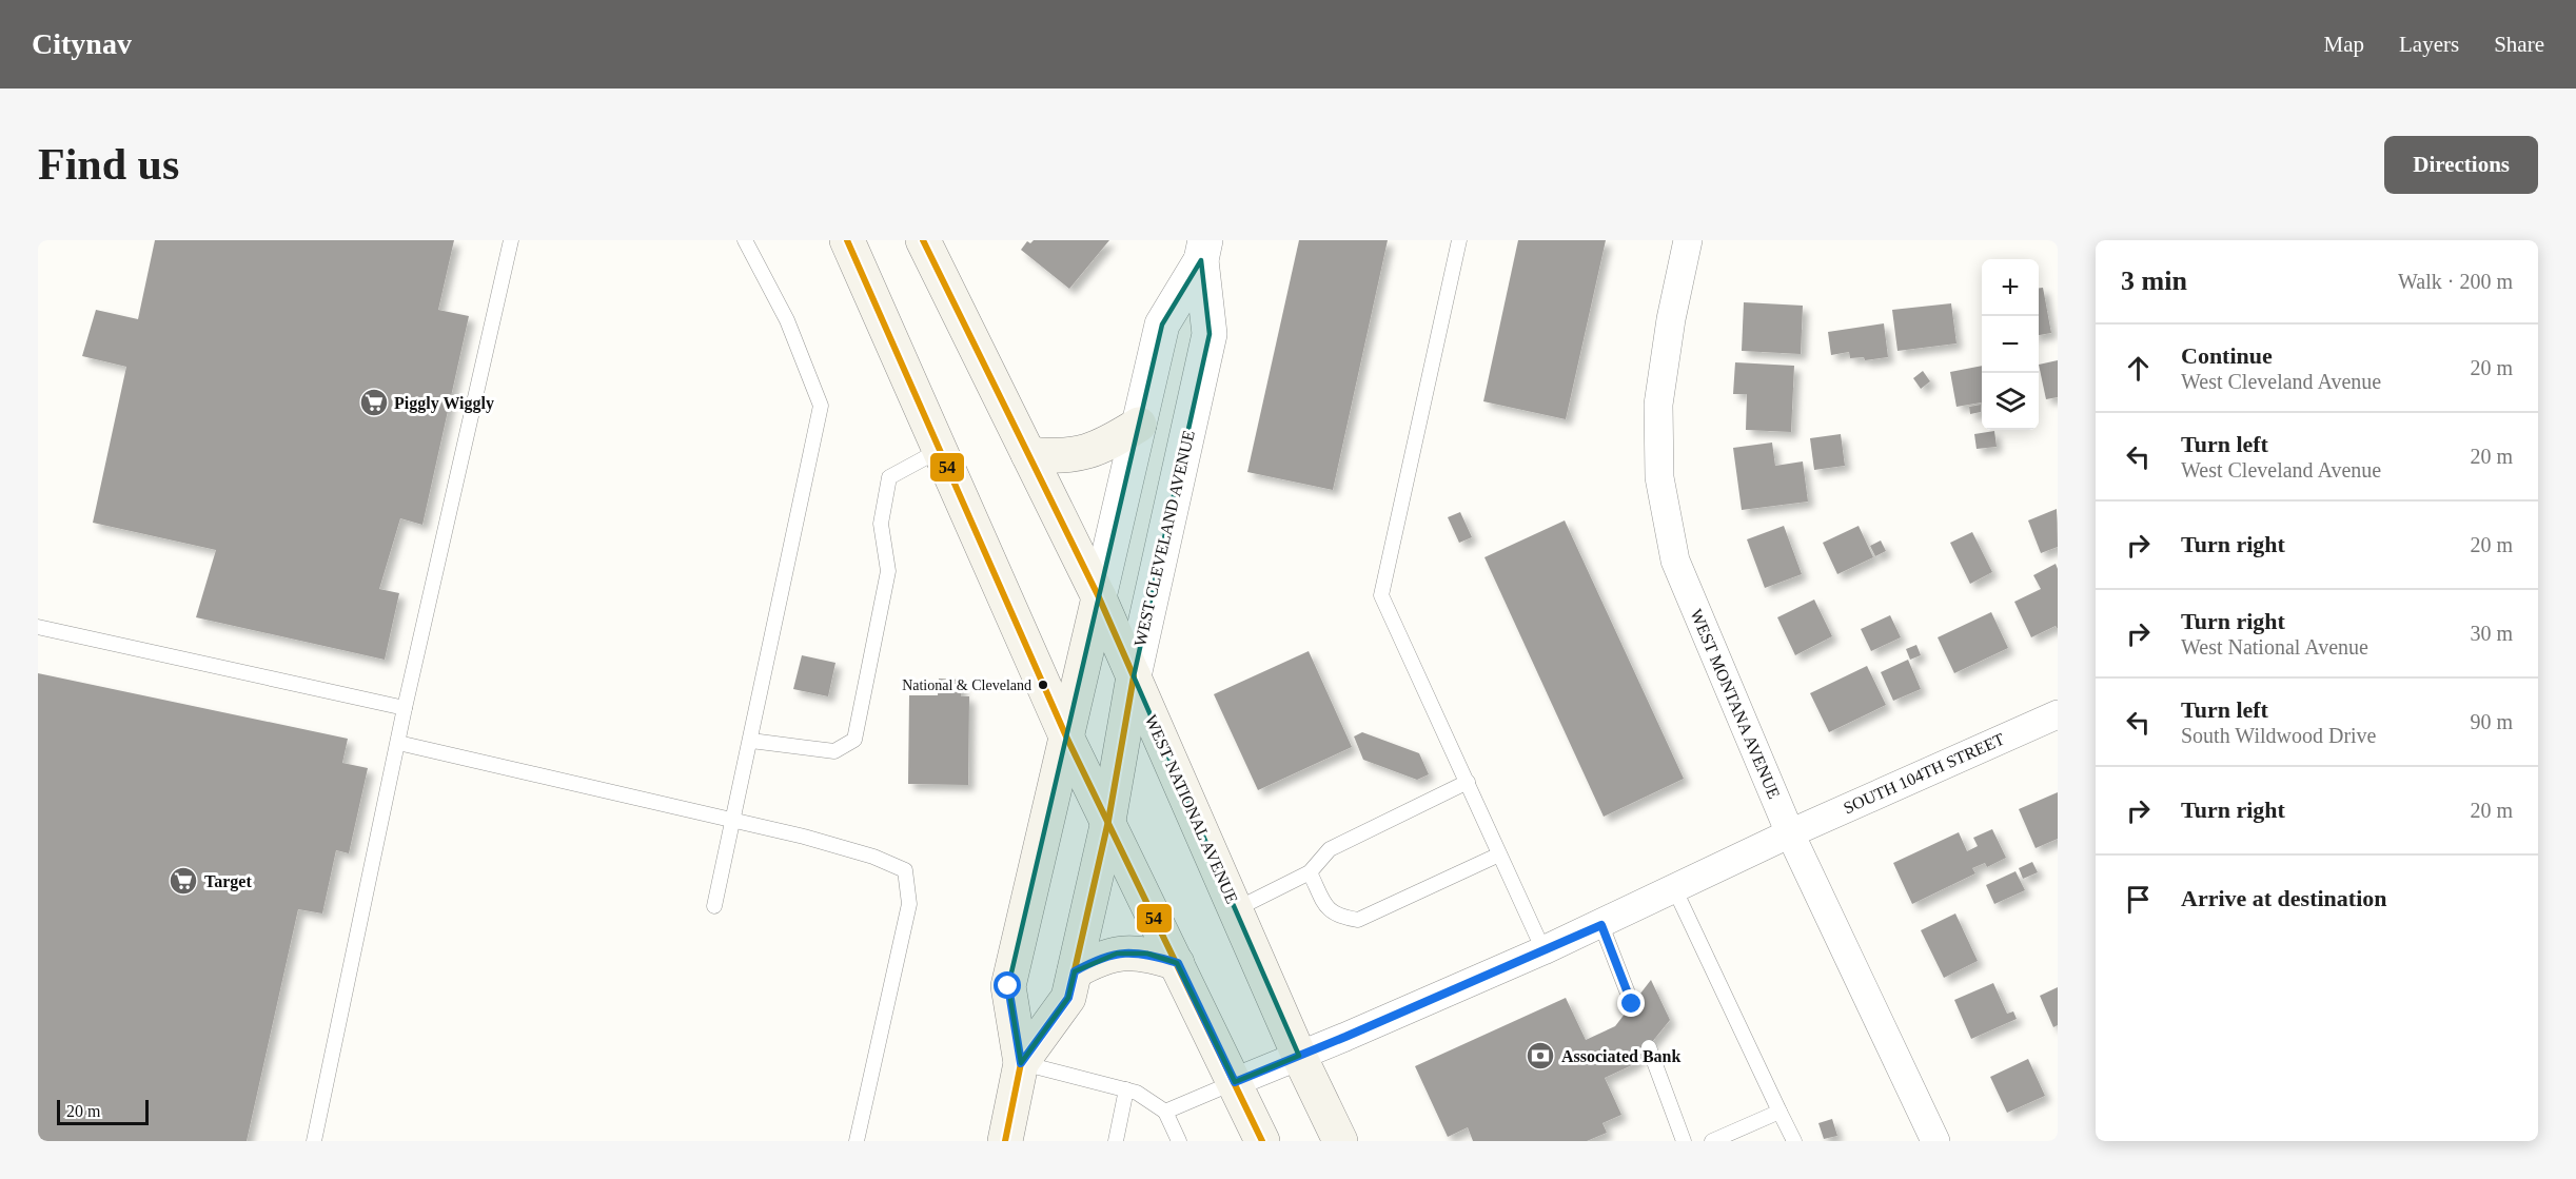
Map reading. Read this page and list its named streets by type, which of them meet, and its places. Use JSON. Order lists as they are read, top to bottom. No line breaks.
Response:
{"streets":{"main road":["WEST CLEVELAND AVENUE","WEST NATIONAL AVENUE"],"street":["WEST MONTANA AVENUE","SOUTH 104TH STREET"]},"crossings":[["WEST CLEVELAND AVENUE","WEST NATIONAL AVENUE"],["WEST MONTANA AVENUE","SOUTH 104TH STREET"],["SOUTH 104TH STREET","WEST NATIONAL AVENUE"]],"places":{"supermarket":["Piggly Wiggly","Target"],"other":["National & Cleveland"],"bank":["Associated Bank"]},"lines":["transit line 54"],"scale_bar":"20 m","page":{"header":"Citynav","nav":["Map","Layers","Share"],"buttons":"Directions","title":"Find us","heading":["3 min","Walk · 200 m"],"map_buttons":["+","−"],"list":[["Continue","West Cleveland Avenue","20 m"],["Turn left","West Cleveland Avenue","20 m"],["Turn right","20 m"],["Turn right","West National Avenue","30 m"],["Turn left","South Wildwood Drive","90 m"],["Turn right","20 m"],"Arrive at destination"],"scale":"20 m"}}
